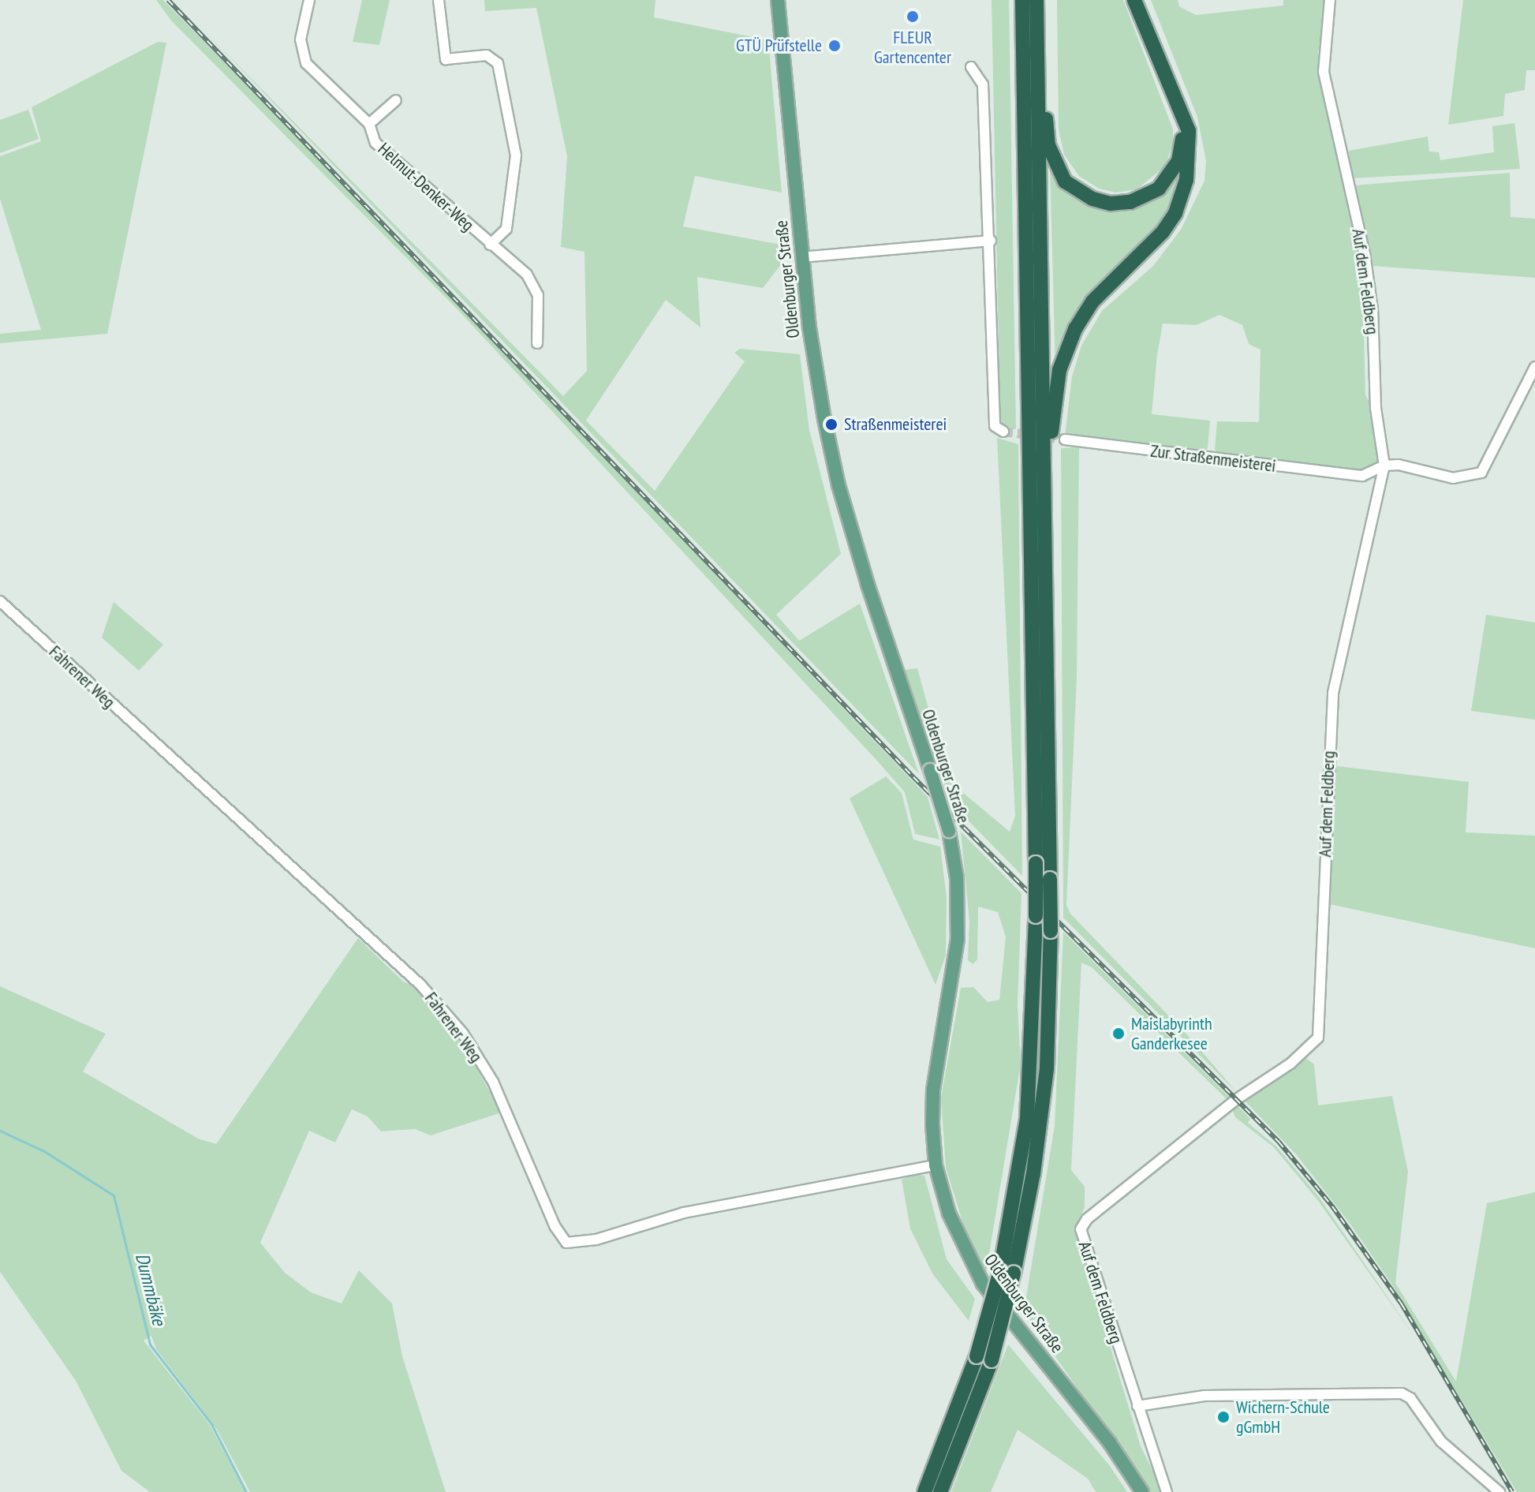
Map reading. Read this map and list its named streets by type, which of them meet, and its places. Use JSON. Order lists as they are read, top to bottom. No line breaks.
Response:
{"streets":{"main road":["Oldenburger Straße"],"street":["Helmut-Denker-Weg","Auf dem Feldberg","Zur Straßenmeisterei","Fahrener Weg"]},"crossings":[["Oldenburger Straße","Fahrener Weg"]],"water":["Dummbäke"],"places":["FLEUR Gartencenter","GTÜ Prüfstelle","Straßenmeisterei","Maislabyrinth Ganderkesee","Wichern-Schule gGmbH"]}
